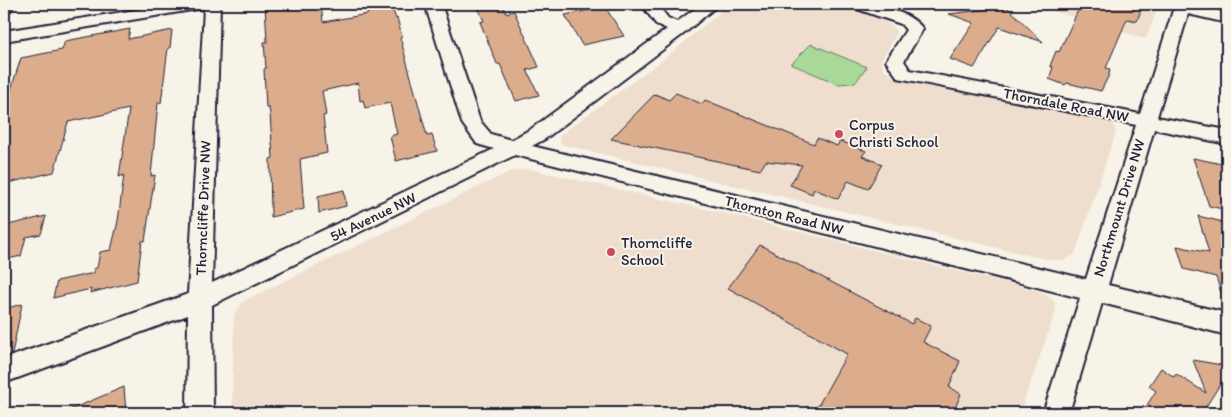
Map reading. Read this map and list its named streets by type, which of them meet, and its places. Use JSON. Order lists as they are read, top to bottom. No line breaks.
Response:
{"streets":{"street":["Thorndale Road NW","Thorncliffe Drive NW","Northmount Drive NW","Thornton Road NW","54 Avenue NW"]},"crossings":[["Thorndale Road NW","Northmount Drive NW"],["Thorncliffe Drive NW","54 Avenue NW"],["Northmount Drive NW","Thornton Road NW"],["Thornton Road NW","54 Avenue NW"]],"places":["Corpus Christi School","Thorncliffe School"]}
